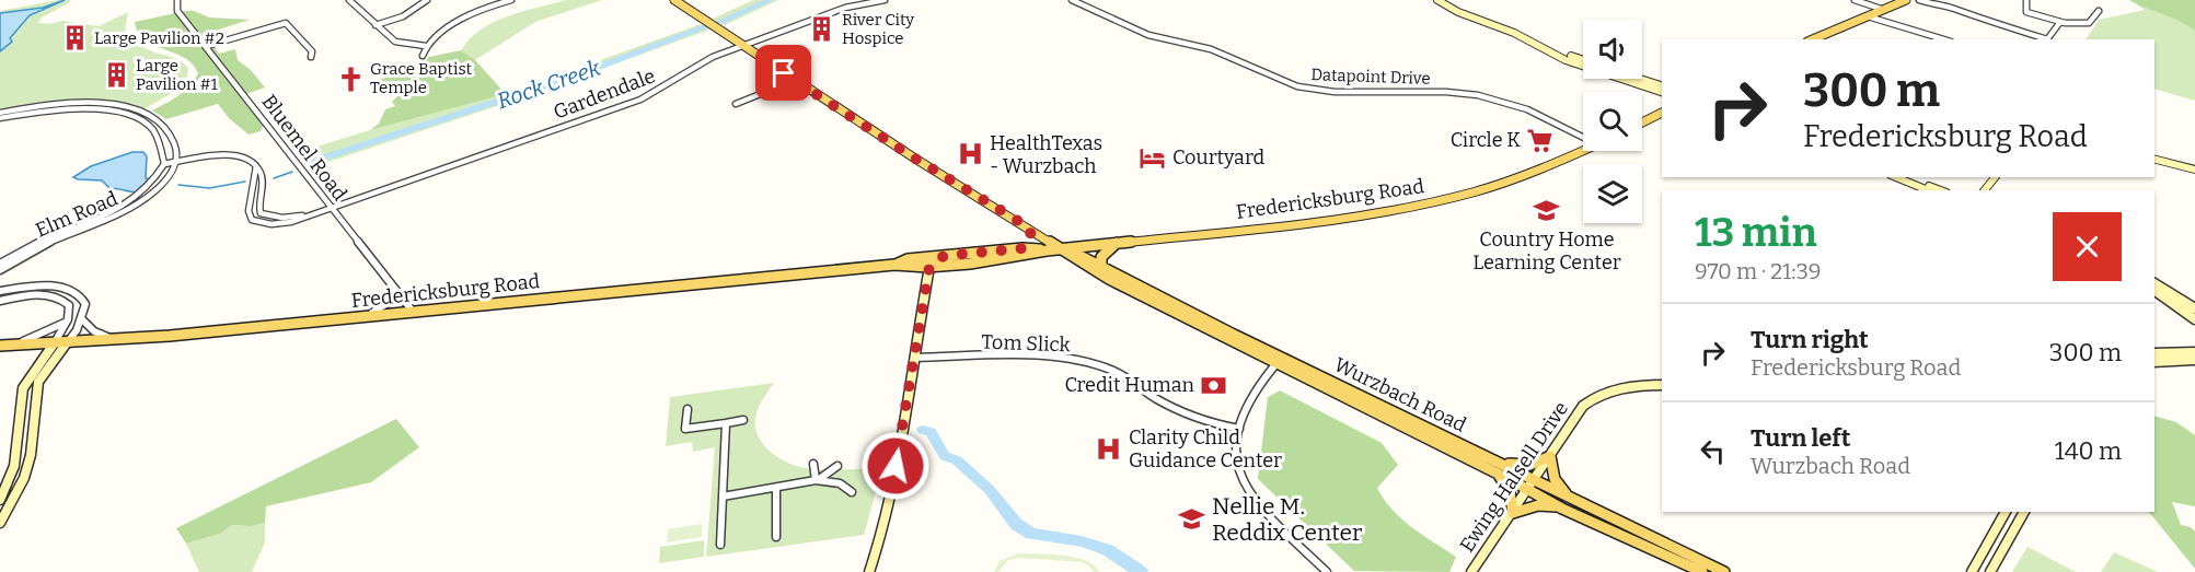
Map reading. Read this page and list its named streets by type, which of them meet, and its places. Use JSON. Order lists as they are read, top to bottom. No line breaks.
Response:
{"streets":{"main road":["Fredericksburg Road","Wurzbach Road"],"street":["Datapoint Drive","Gardendale","Bluemel Road","Elm Road","Tom Slick","Ewing Halsell Drive"]},"crossings":[["Gardendale","Bluemel Road"],["Gardendale","Wurzbach Road"],["Bluemel Road","Fredericksburg Road"],["Fredericksburg Road","Wurzbach Road"],["Wurzbach Road","Ewing Halsell Drive"]],"water":["Rock Creek"],"places":{"building":["River City Hospice","Large Pavilion #2","Large Pavilion #1"],"church":["Grace Baptist Temple"],"supermarket":["Circle K"],"hospital":["HealthTexas - Wurzbach","Clarity Child Guidance Center"],"hotel":["Courtyard"],"school or university":["Country Home Learning Center","Nellie M. Reddix Center"],"bank":["Credit Human"]},"page":{"turn":["300 m","Fredericksburg Road"],"heading":["13 min","970 m · 21:39"],"list":[{"name":"Turn right","note":"Fredericksburg Road","value":"300 m"},{"name":"Turn left","note":"Wurzbach Road","value":"140 m"}]}}
